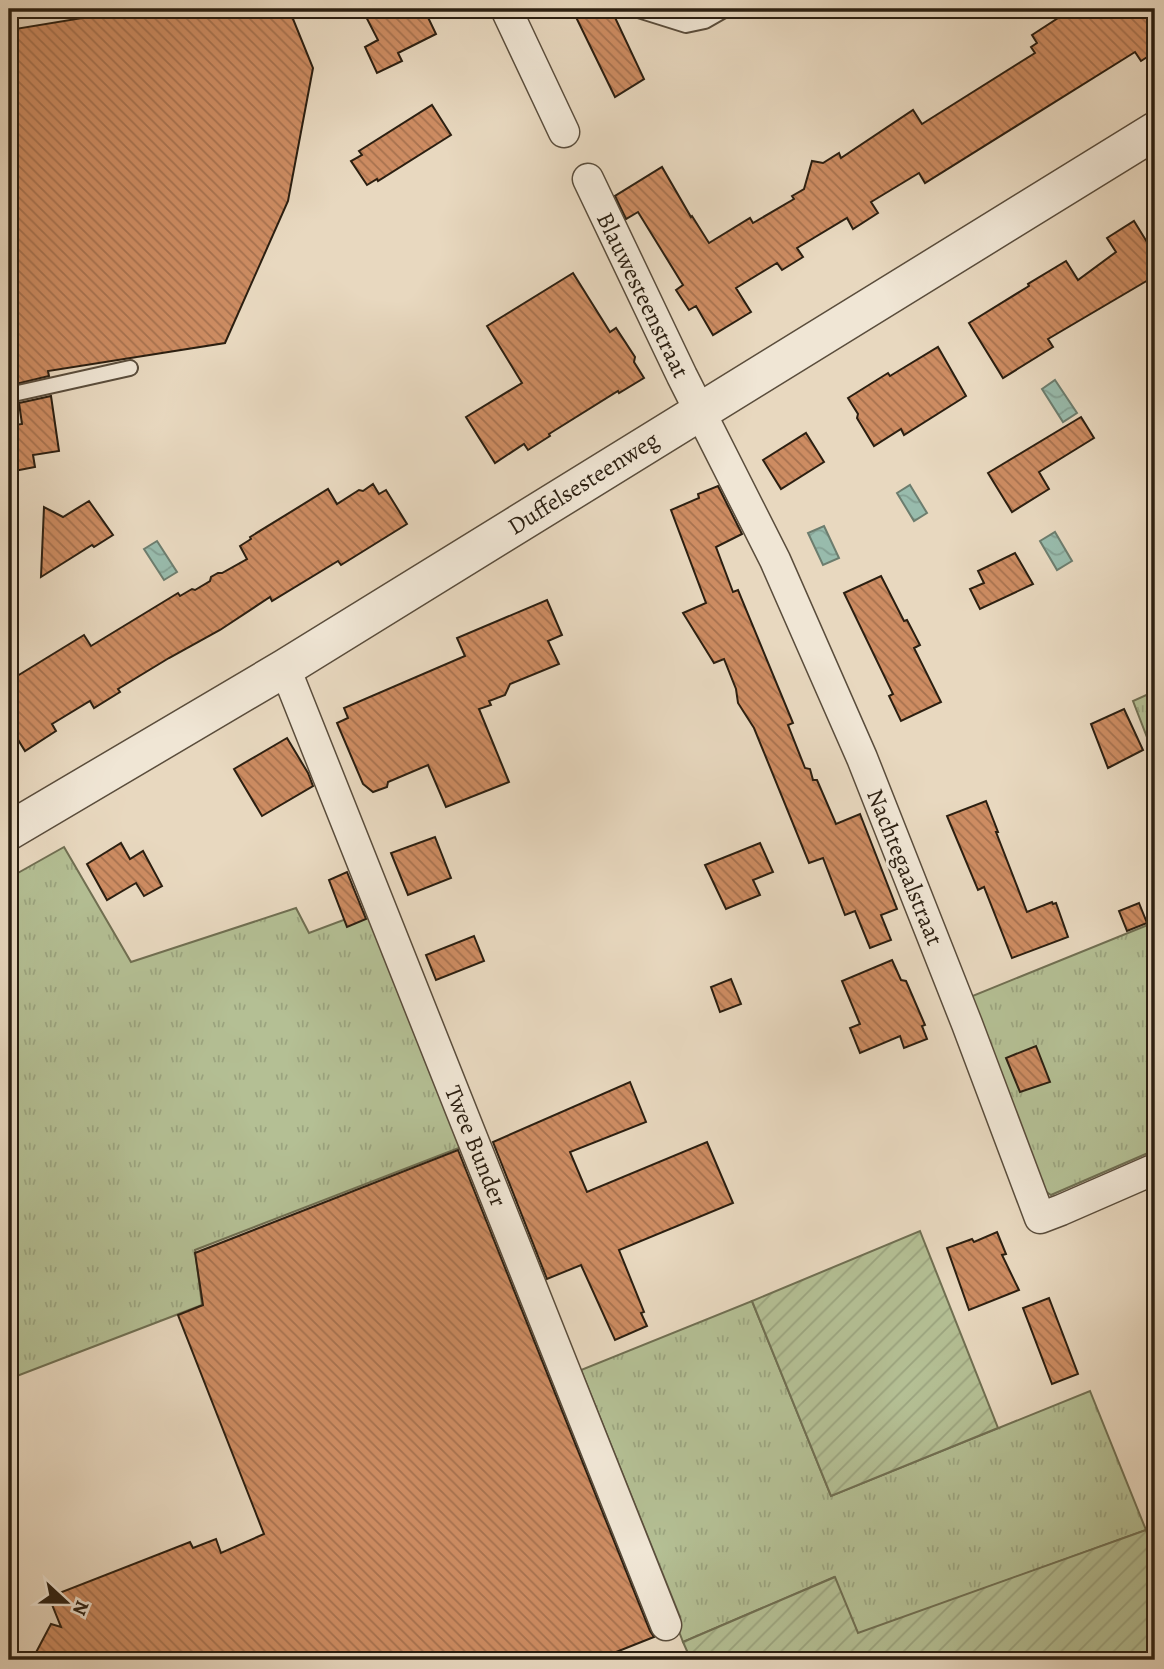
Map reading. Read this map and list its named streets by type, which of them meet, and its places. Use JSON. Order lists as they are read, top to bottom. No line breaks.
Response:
{"streets":{"street":["Blauwesteenstraat","Duffelsesteenweg","Nachtegaalstraat","Twee Bunder"]},"crossings":[["Blauwesteenstraat","Duffelsesteenweg"],["Blauwesteenstraat","Nachtegaalstraat"],["Duffelsesteenweg","Nachtegaalstraat"],["Duffelsesteenweg","Twee Bunder"]],"north":"right"}
